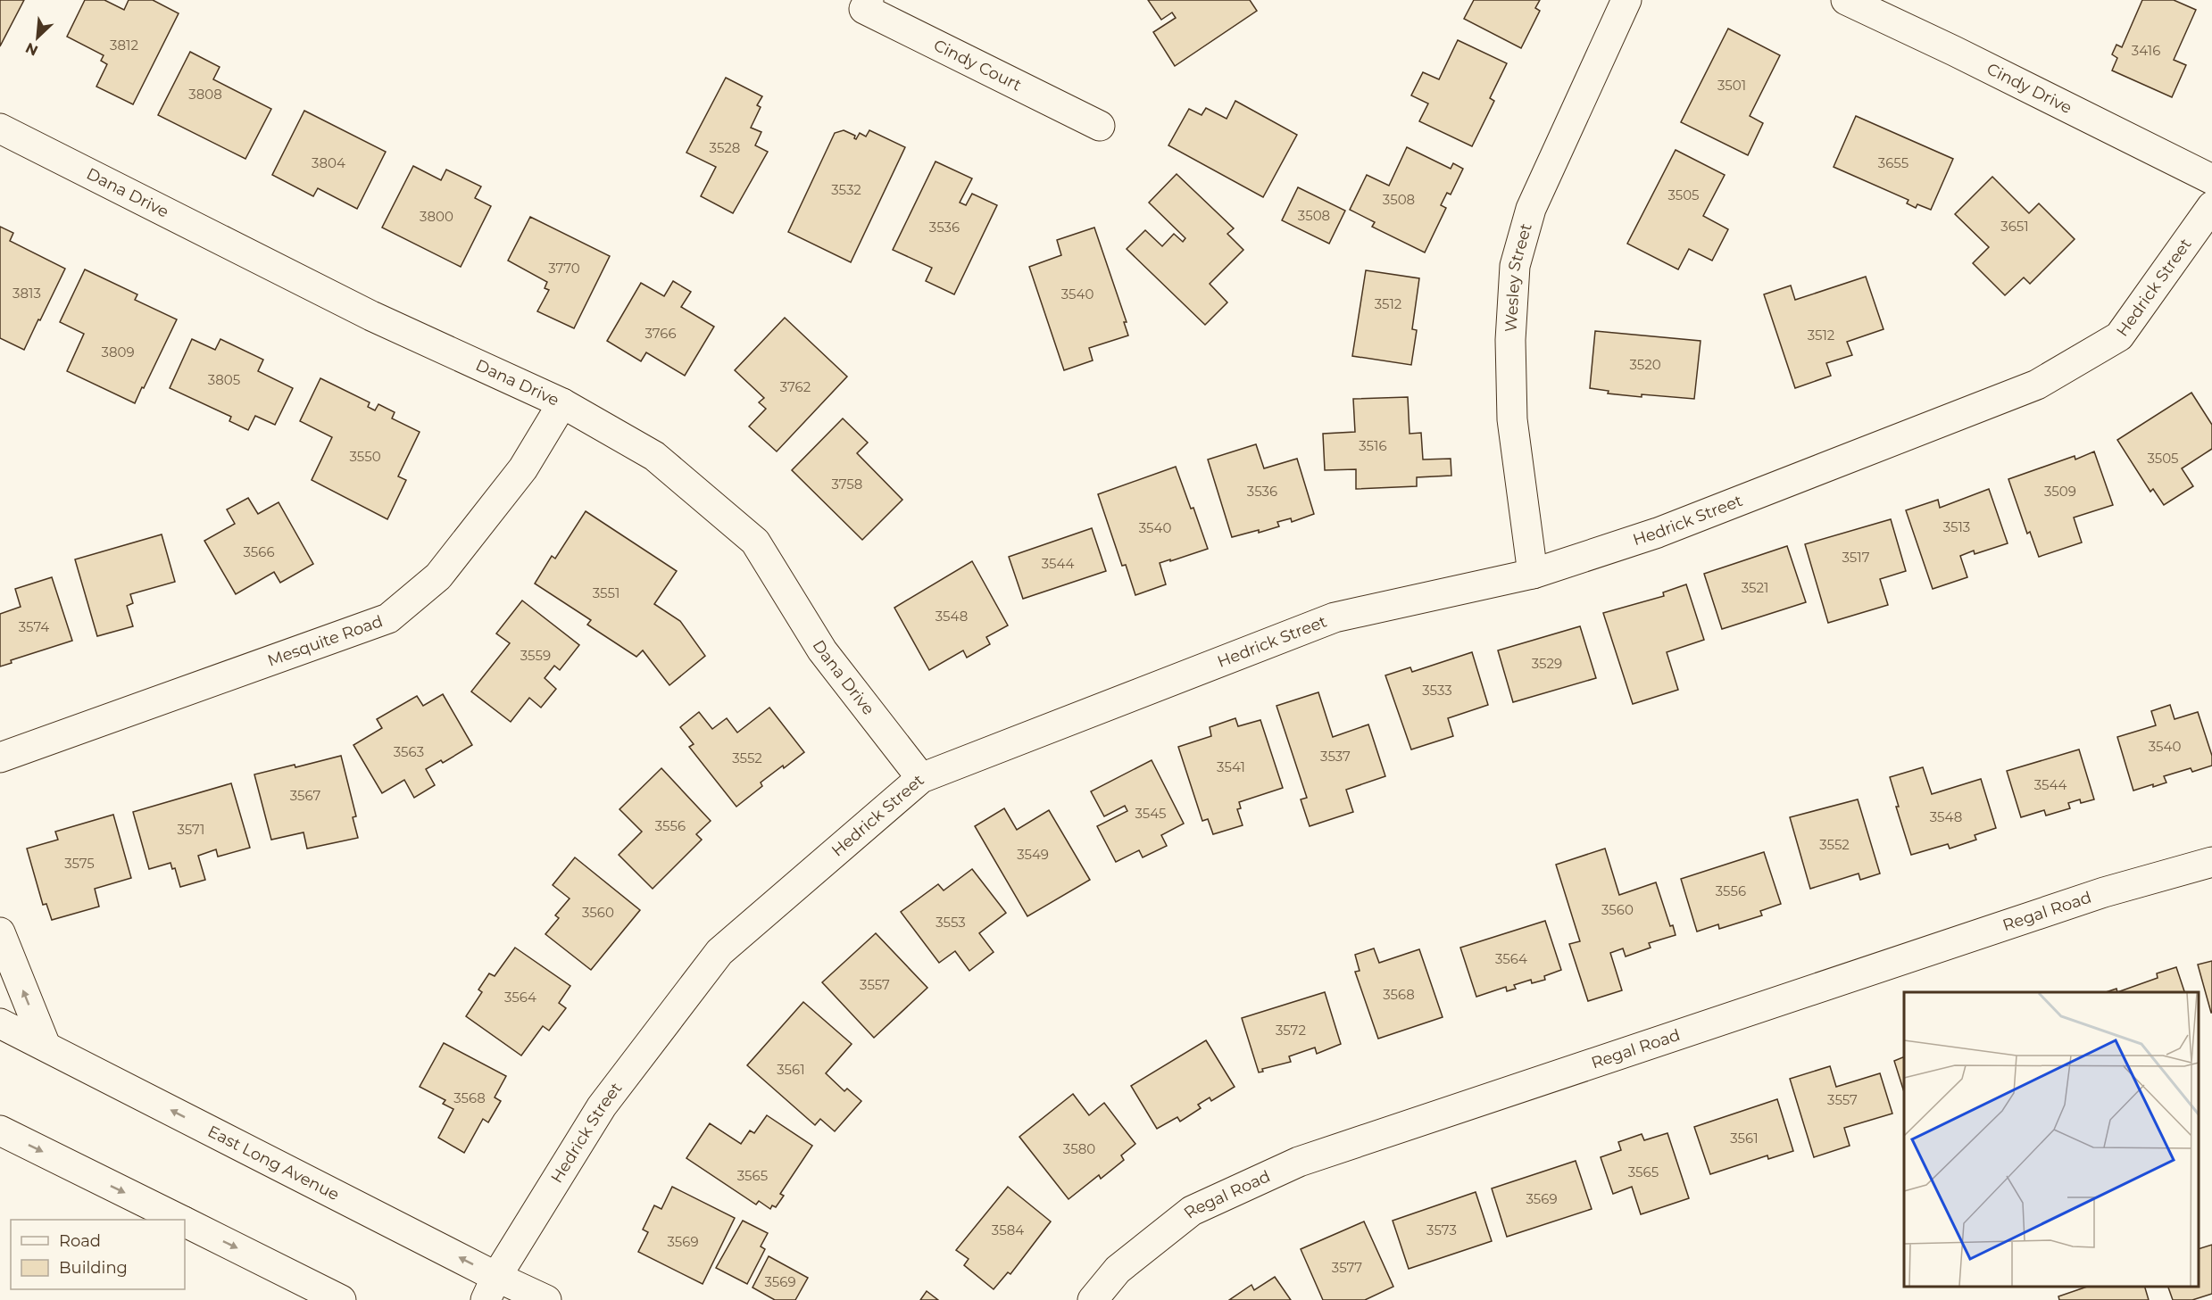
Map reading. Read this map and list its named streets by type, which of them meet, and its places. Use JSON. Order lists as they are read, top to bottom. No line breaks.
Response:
{"streets":{"street":["Cindy Court","Cindy Drive","Dana Drive","Wesley Street","Hedrick Street","Mesquite Road","Regal Road","East Long Avenue"]},"crossings":[["Dana Drive","Hedrick Street"],["Dana Drive","Mesquite Road"],["Wesley Street","Hedrick Street"],["Hedrick Street","East Long Avenue"]],"house_numbers":["3812","3416","3501","3808","3528","3804","3655","3532","3505","3508","3508","3800","3651","3536","3770","3813","3540","3512","3766","3512","3809","3520","3805","3762","3516","3550","3505","3758","3536","3509","3513","3540","3566","3517","3544","3521","3551","3548","3574","3559","3529","3533","3540","3563","3537","3552","3541","3544","3567","3545","3548","3556","3571","3552","3549","3575","3556","3560","3560","3553","3564","3557","3568","3564","3572","3561","3568","3557","3561","3580","3565","3565","3569","3584","3573","3569","3577","3569"],"legend":["Road","Building"],"north":"bottom left"}
